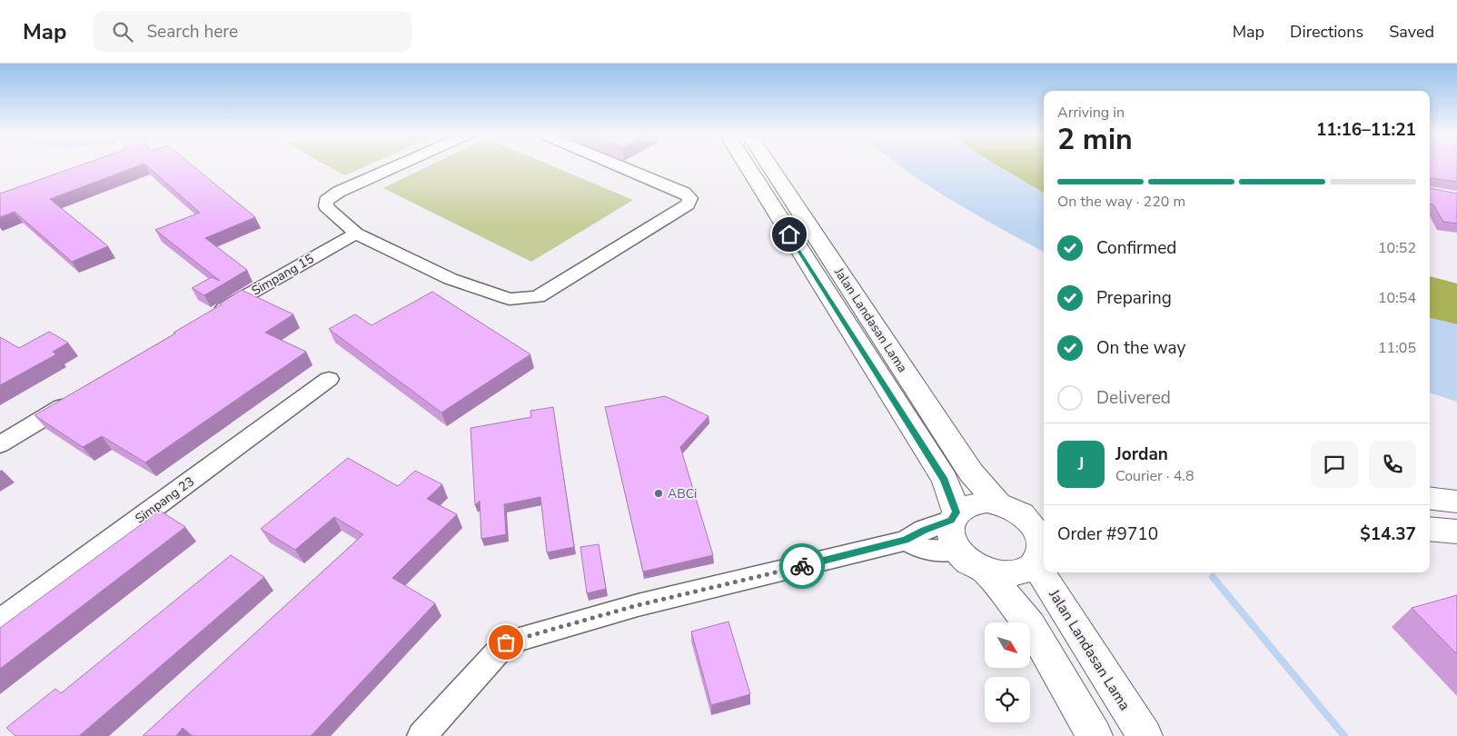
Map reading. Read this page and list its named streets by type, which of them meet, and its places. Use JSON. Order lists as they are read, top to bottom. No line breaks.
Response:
{"streets":{"main road":["Jalan Landasan Lama"],"street":["Simpang 15","Simpang 23"]},"places":["ABCi"],"north":"bottom right","page":{"header":"Map","search":"Search here","nav":["Map","Directions","Saved"],"heading":["2 min","Arriving in","11:16–11:21"],"panel":["Jordan","Courier · 4.8","Order #9710","$14.37"],"bar":"On the way · 220 m","list":[["Confirmed","10:52"],["Preparing","10:54"],["On the way","11:05"],"Delivered"],"round":"J"}}
